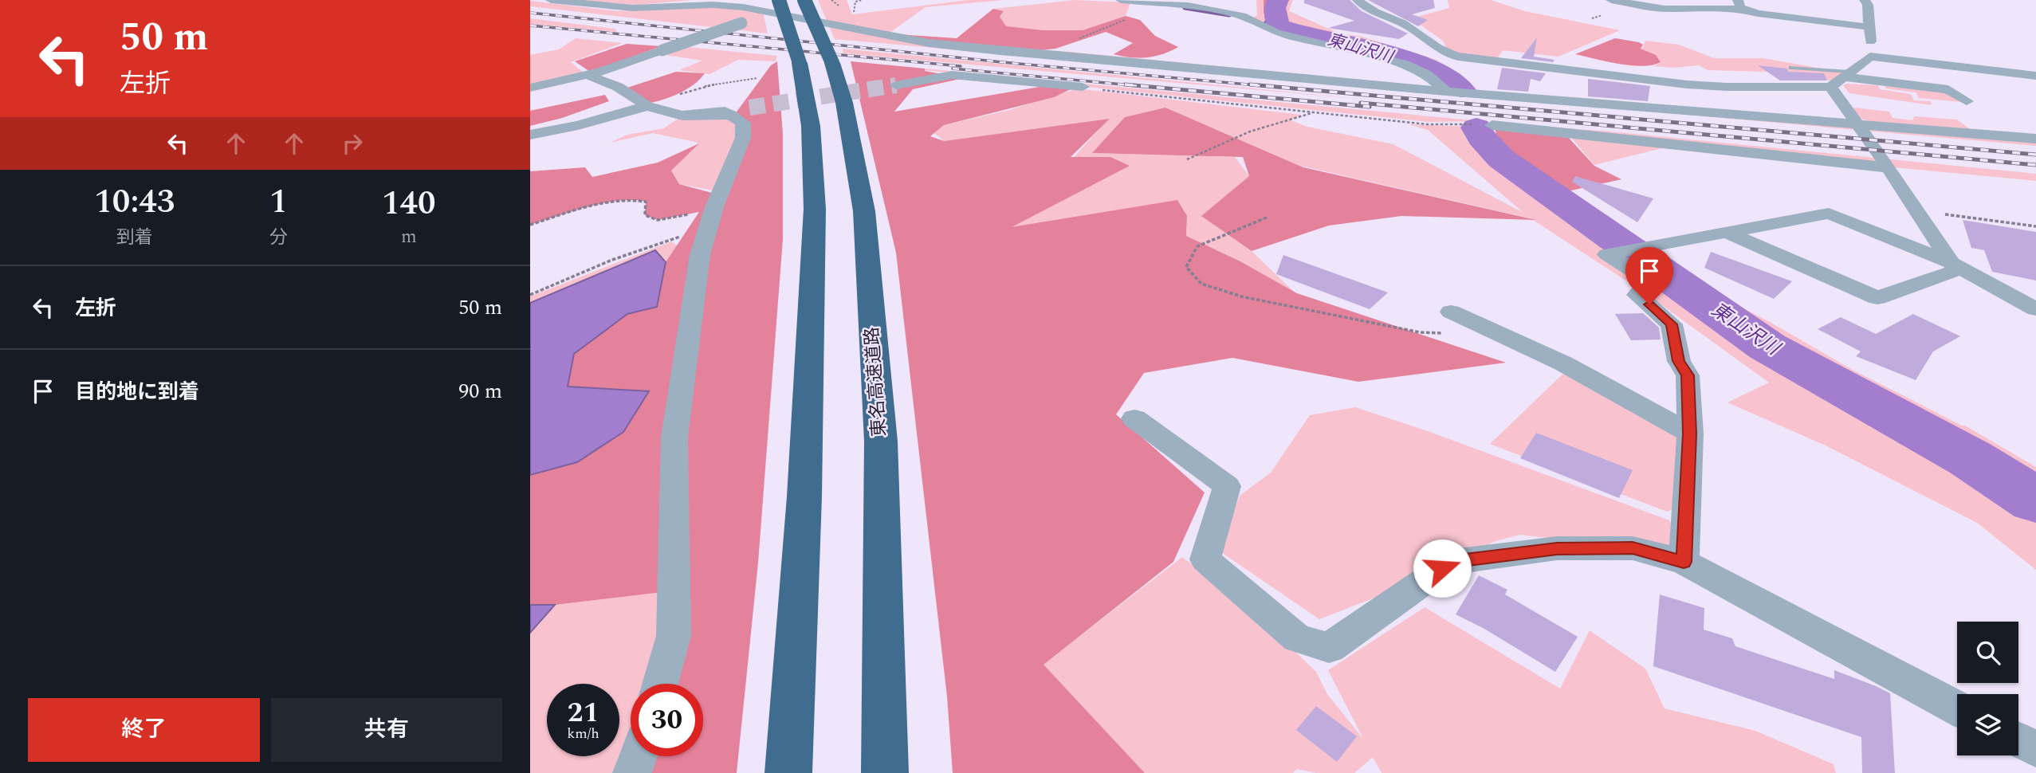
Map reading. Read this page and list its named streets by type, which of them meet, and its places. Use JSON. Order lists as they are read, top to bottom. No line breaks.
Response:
{"streets":{"highway":["東名高速道路"]},"water":["東山沢川"],"page":{"turn":["50 m","左折"],"eta":["10:43","到着","1","分","140","m"],"list":[{"name":"左折","value":"50 m"},{"name":"目的地に到着","value":"90 m"}],"speed":"21 km/h","limit":"30","buttons":["終了","共有"]}}
